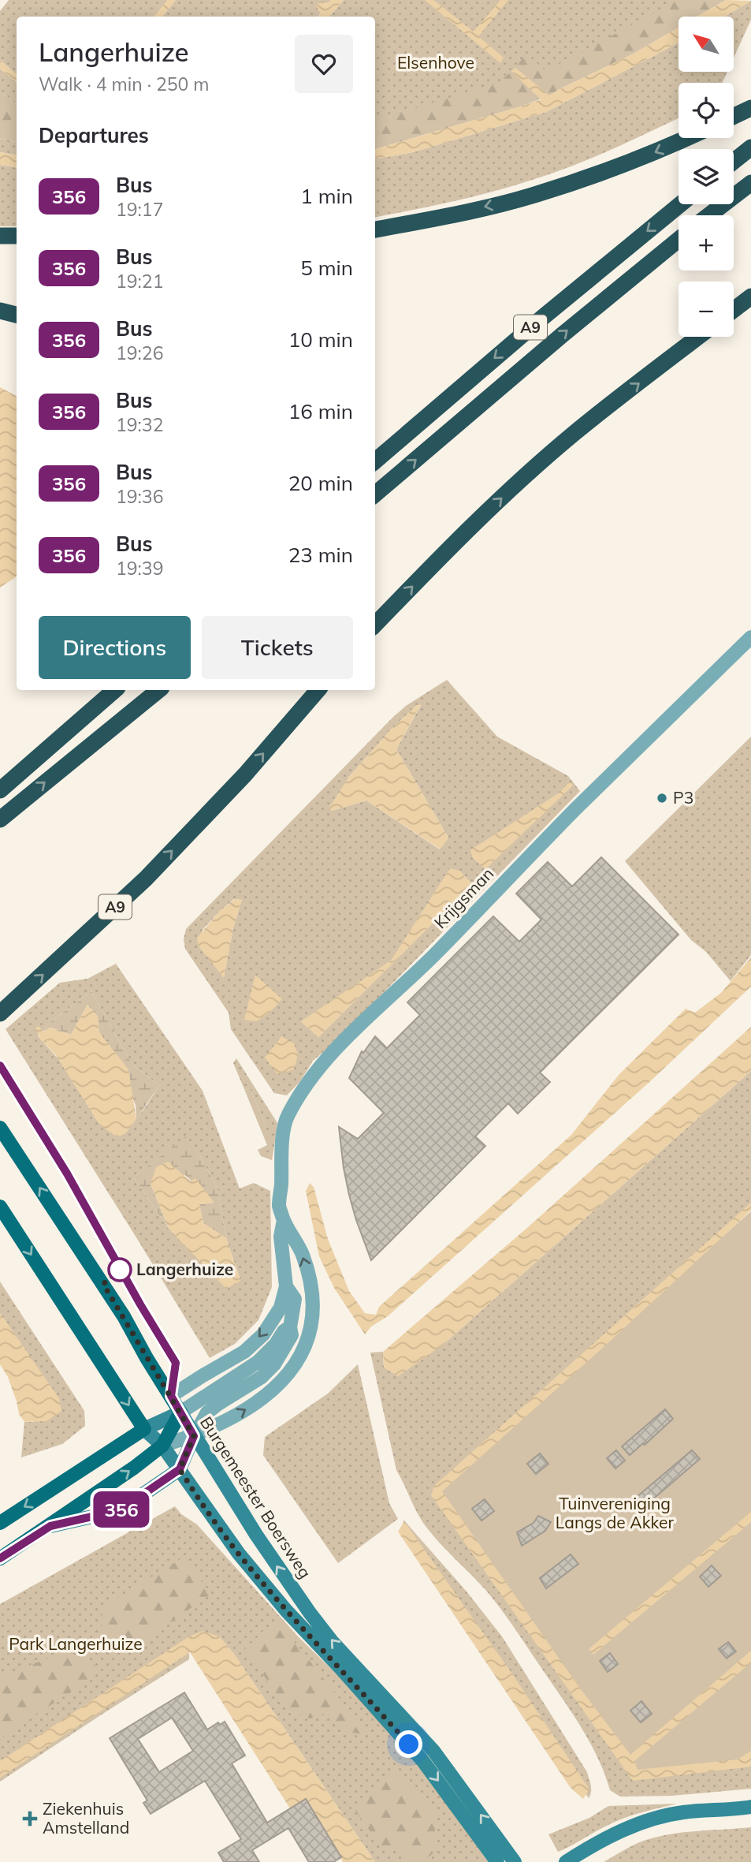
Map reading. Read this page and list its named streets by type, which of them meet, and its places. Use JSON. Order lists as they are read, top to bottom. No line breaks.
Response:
{"streets":{"highway":["A9"],"main road":["Burgemeester Boersweg"],"street":["Krijgsman"]},"crossings":[["Krijgsman","Burgemeester Boersweg"]],"one_way":["Burgemeester Boersweg"],"parks":["Elsenhove","Tuinvereniging Langs de Akker","Park Langerhuize"],"places":{"other":["P3","Langerhuize"],"health":["Ziekenhuis Amstelland"]},"lines":["bus line 356"],"north":"top left","page":{"on_map":"356","map_buttons":["+","−"],"heading":[["Langerhuize","Walk · 4 min · 250 m"],"Departures"],"list":[{"mark":"356","name":"Bus","note":"19:17","value":"1 min"},{"mark":"356","name":"Bus","note":"19:21","value":"5 min"},{"mark":"356","name":"Bus","note":"19:26","value":"10 min"},{"mark":"356","name":"Bus","note":"19:32","value":"16 min"},{"mark":"356","name":"Bus","note":"19:36","value":"20 min"},{"mark":"356","name":"Bus","note":"19:39","value":"23 min"}],"buttons":["Directions","Tickets"]}}
